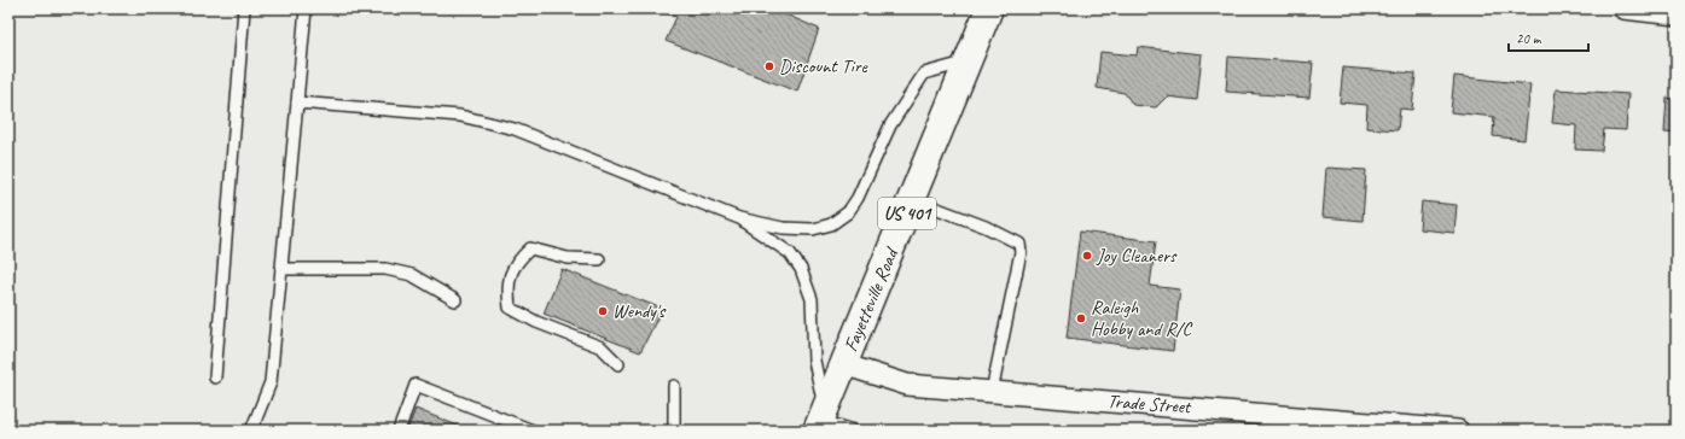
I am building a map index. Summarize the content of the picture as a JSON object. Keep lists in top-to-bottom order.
{
  "streets": {
    "highway": ["US 401", "Fayetteville Road"],
    "street": ["Trade Street"]
  },
  "crossings": [
    ["Fayetteville Road", "Trade Street"]
  ],
  "places": [
    "Discount Tire",
    "Joy Cleaners",
    "Wendy's",
    "Raleigh Hobby and R/C"
  ],
  "scale_bar": "20 m"
}
